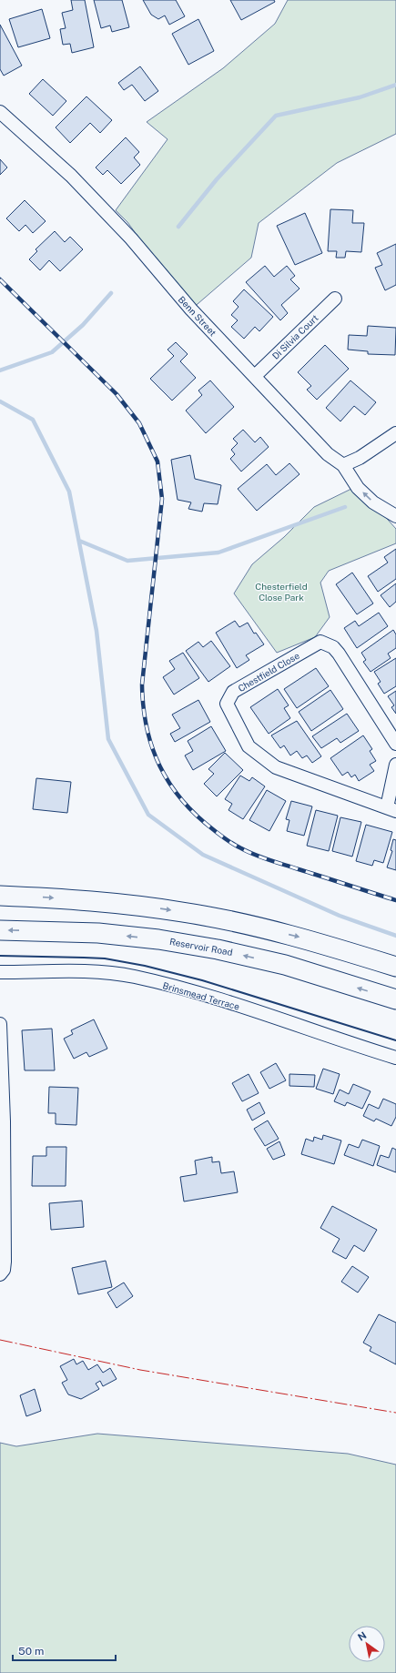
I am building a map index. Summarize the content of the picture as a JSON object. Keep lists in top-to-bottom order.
{
  "streets": {
    "main road": ["Reservoir Road"],
    "street": [
      "Benn Street",
      "Di Silvia Court",
      "Chestfield Close",
      "Brinsmead Terrace"
    ]
  },
  "crossings": [
    ["Benn Street", "Di Silvia Court"]
  ],
  "parks": ["Chesterfield Close Park"],
  "scale_bar": "50 m",
  "north": "top left"
}
